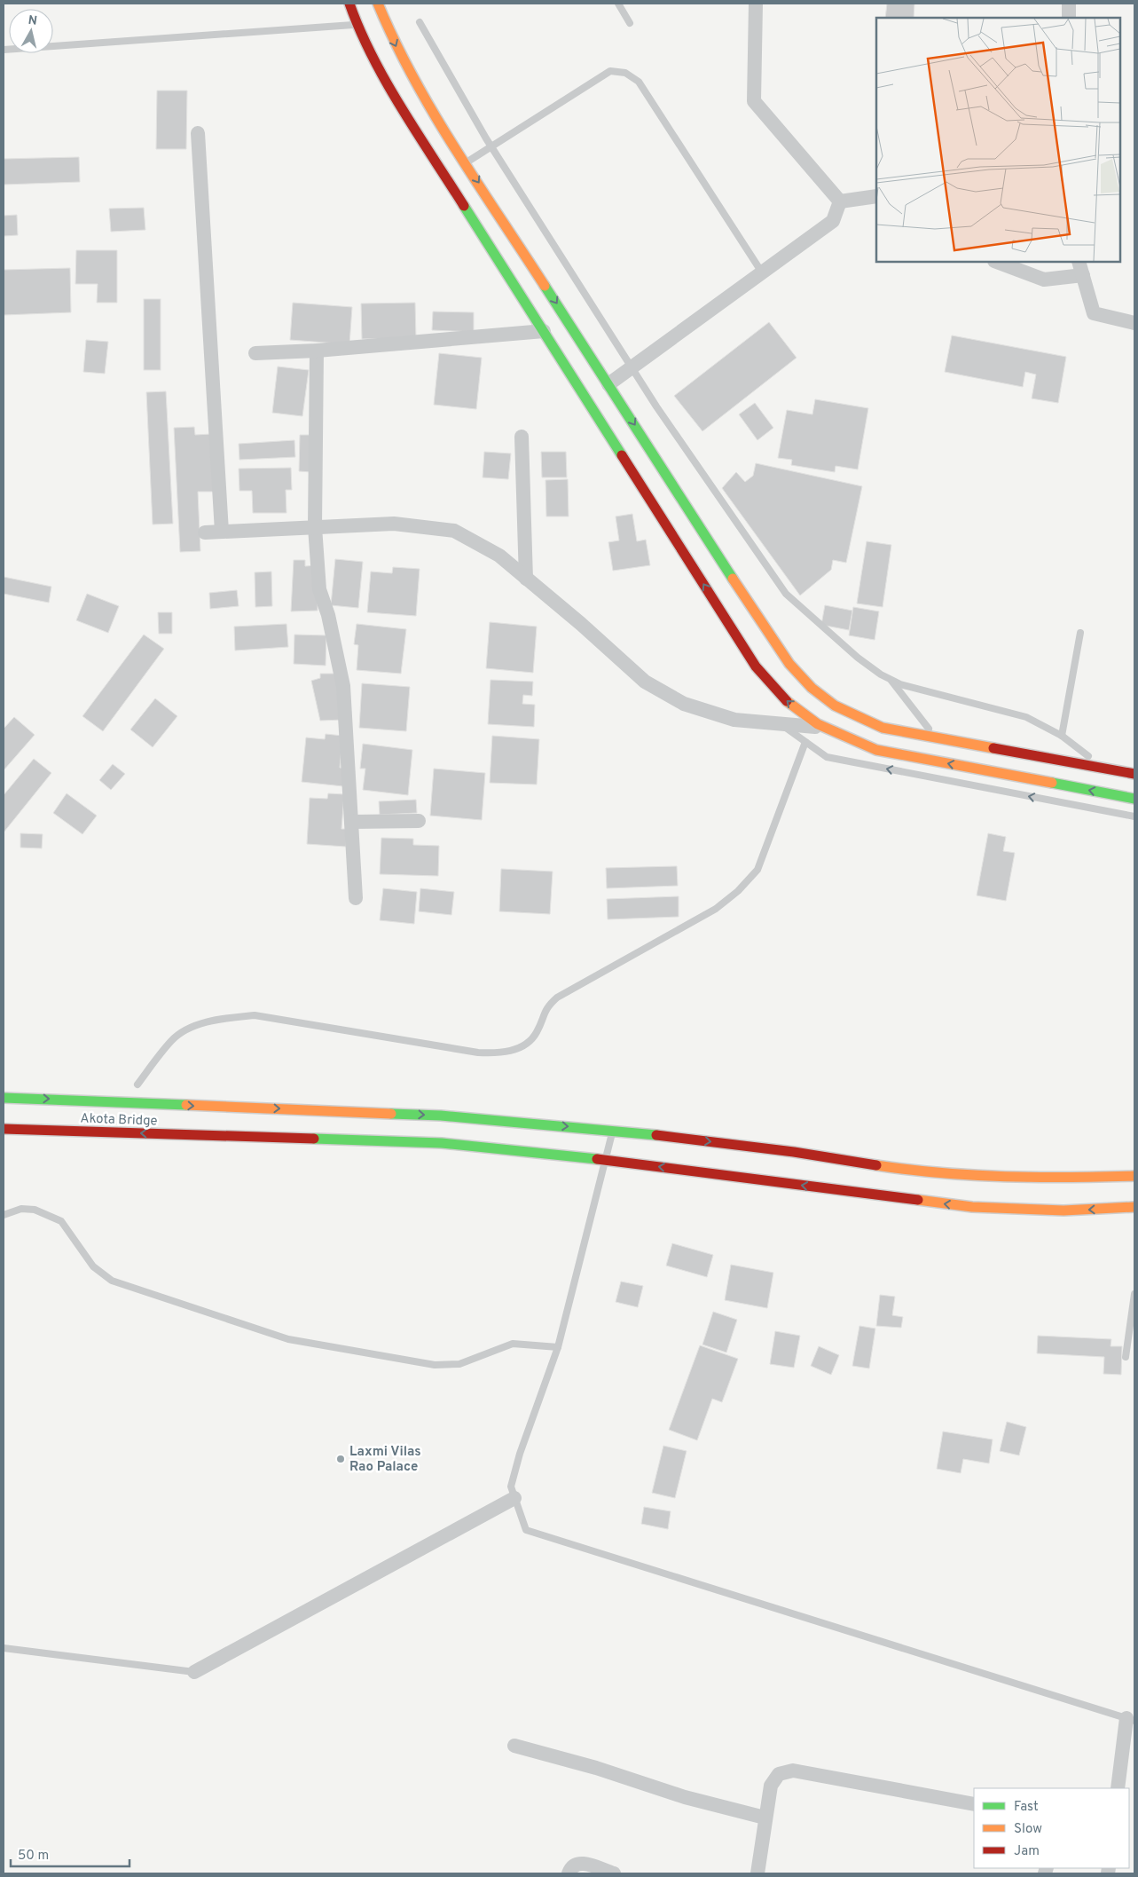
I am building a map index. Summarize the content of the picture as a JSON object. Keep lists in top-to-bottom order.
{
  "streets": {
    "main road": ["Akota Bridge"]
  },
  "places": ["Laxmi Vilas Rao Palace"],
  "legend": ["Fast", "Slow", "Jam"],
  "scale_bar": "50 m",
  "north": "top"
}
